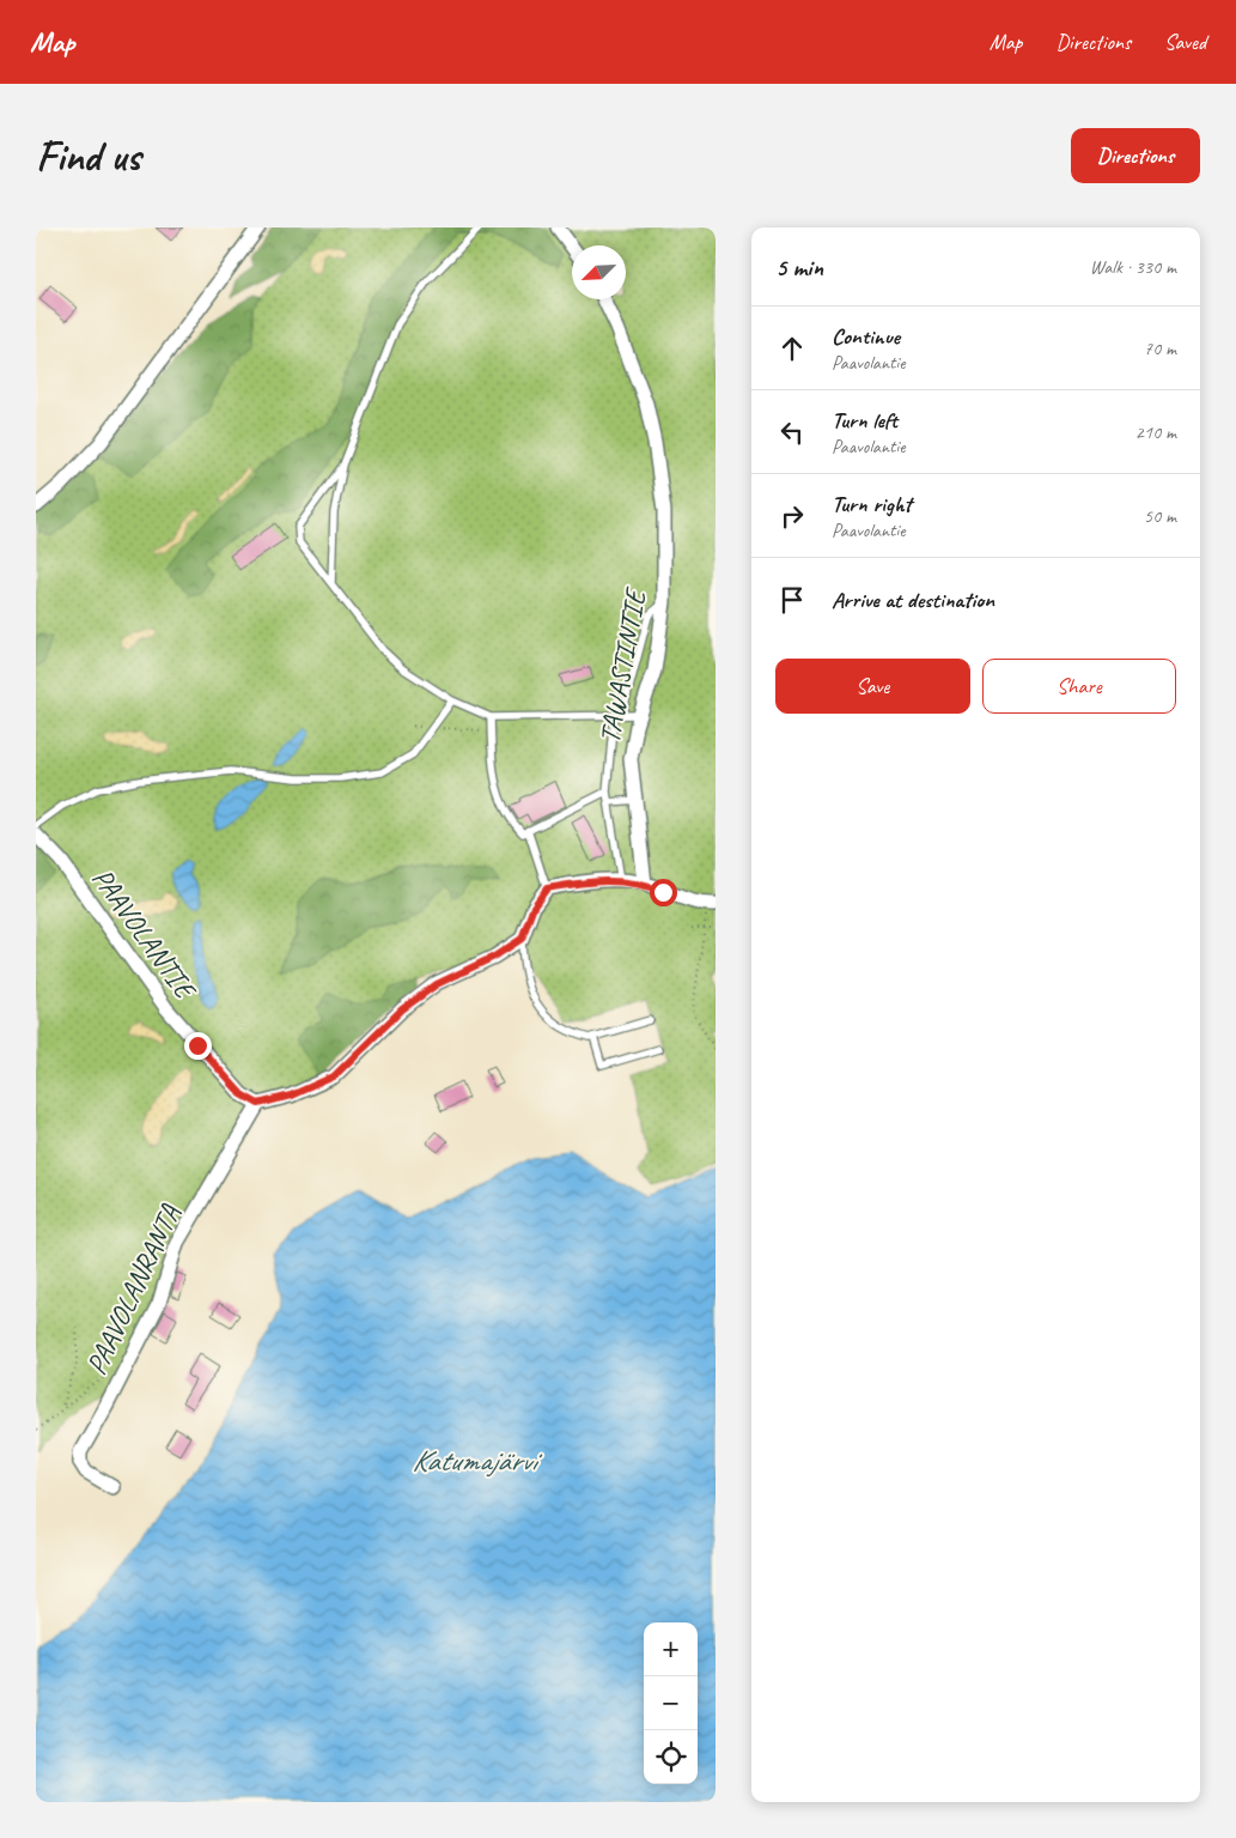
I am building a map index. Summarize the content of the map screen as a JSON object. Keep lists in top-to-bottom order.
{
  "streets": {
    "street": ["TAWASTINTIE", "PAAVOLANTIE", "PAAVOLANRANTA"]
  },
  "crossings": [
    ["PAAVOLANTIE", "PAAVOLANRANTA"]
  ],
  "water": ["Katumajärvi"],
  "north": "bottom left",
  "page": {
    "header": "Map",
    "nav": ["Map", "Directions", "Saved"],
    "buttons": [
      "Directions",
      ["Save", "Share"]
    ],
    "title": "Find us",
    "heading": ["5 min", "Walk · 330 m"],
    "list": [
      ["Continue", "Paavolantie", "70 m"],
      ["Turn left", "Paavolantie", "210 m"],
      ["Turn right", "Paavolantie", "50 m"],
      "Arrive at destination"
    ],
    "map_buttons": ["+", "−"]
  }
}
